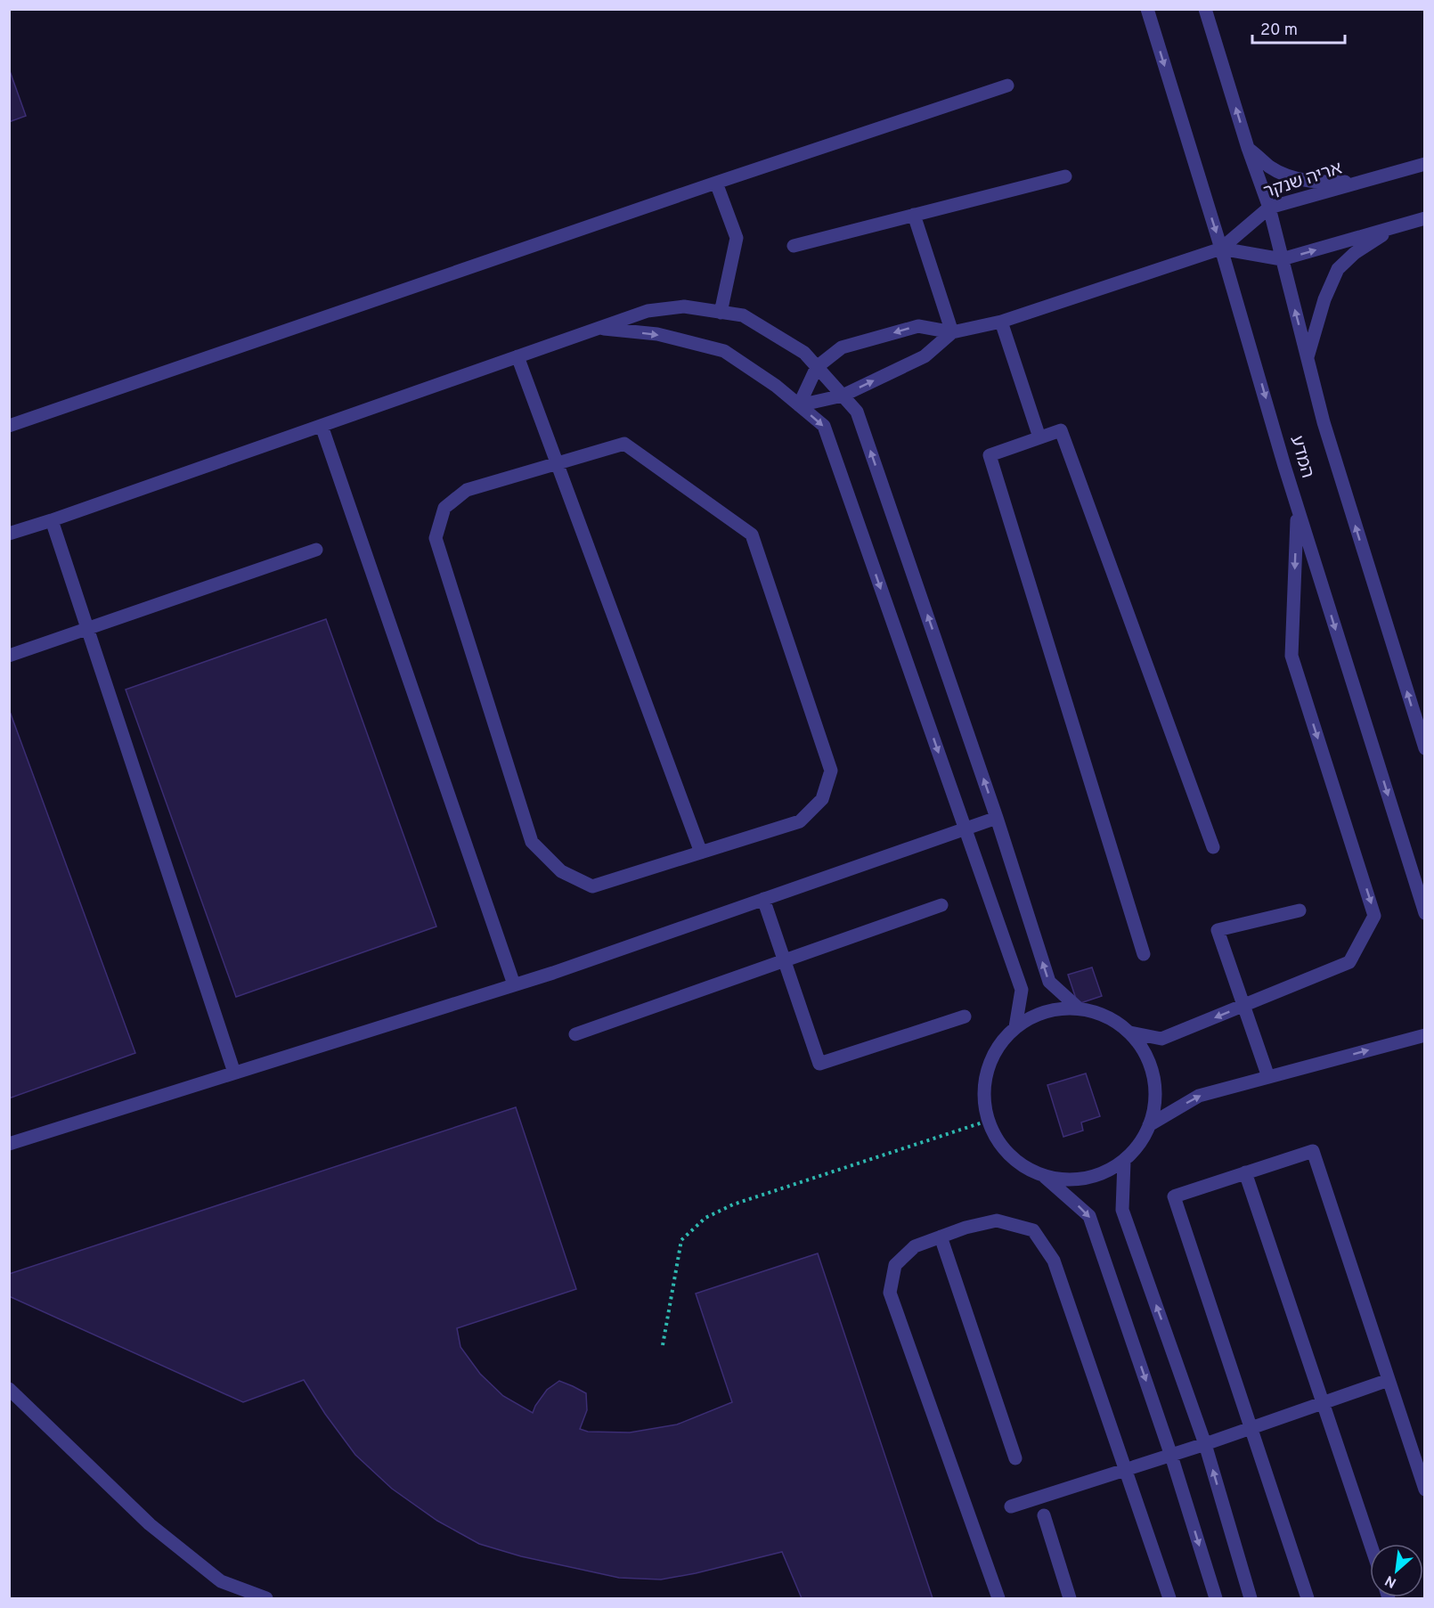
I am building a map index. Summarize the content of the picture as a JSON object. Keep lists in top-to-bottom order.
{
  "streets": {
    "street": ["אריה שנקר", "המדע"]
  },
  "crossings": [
    ["אריה שנקר", "המדע"]
  ],
  "scale_bar": "20 m",
  "north": "bottom left"
}
